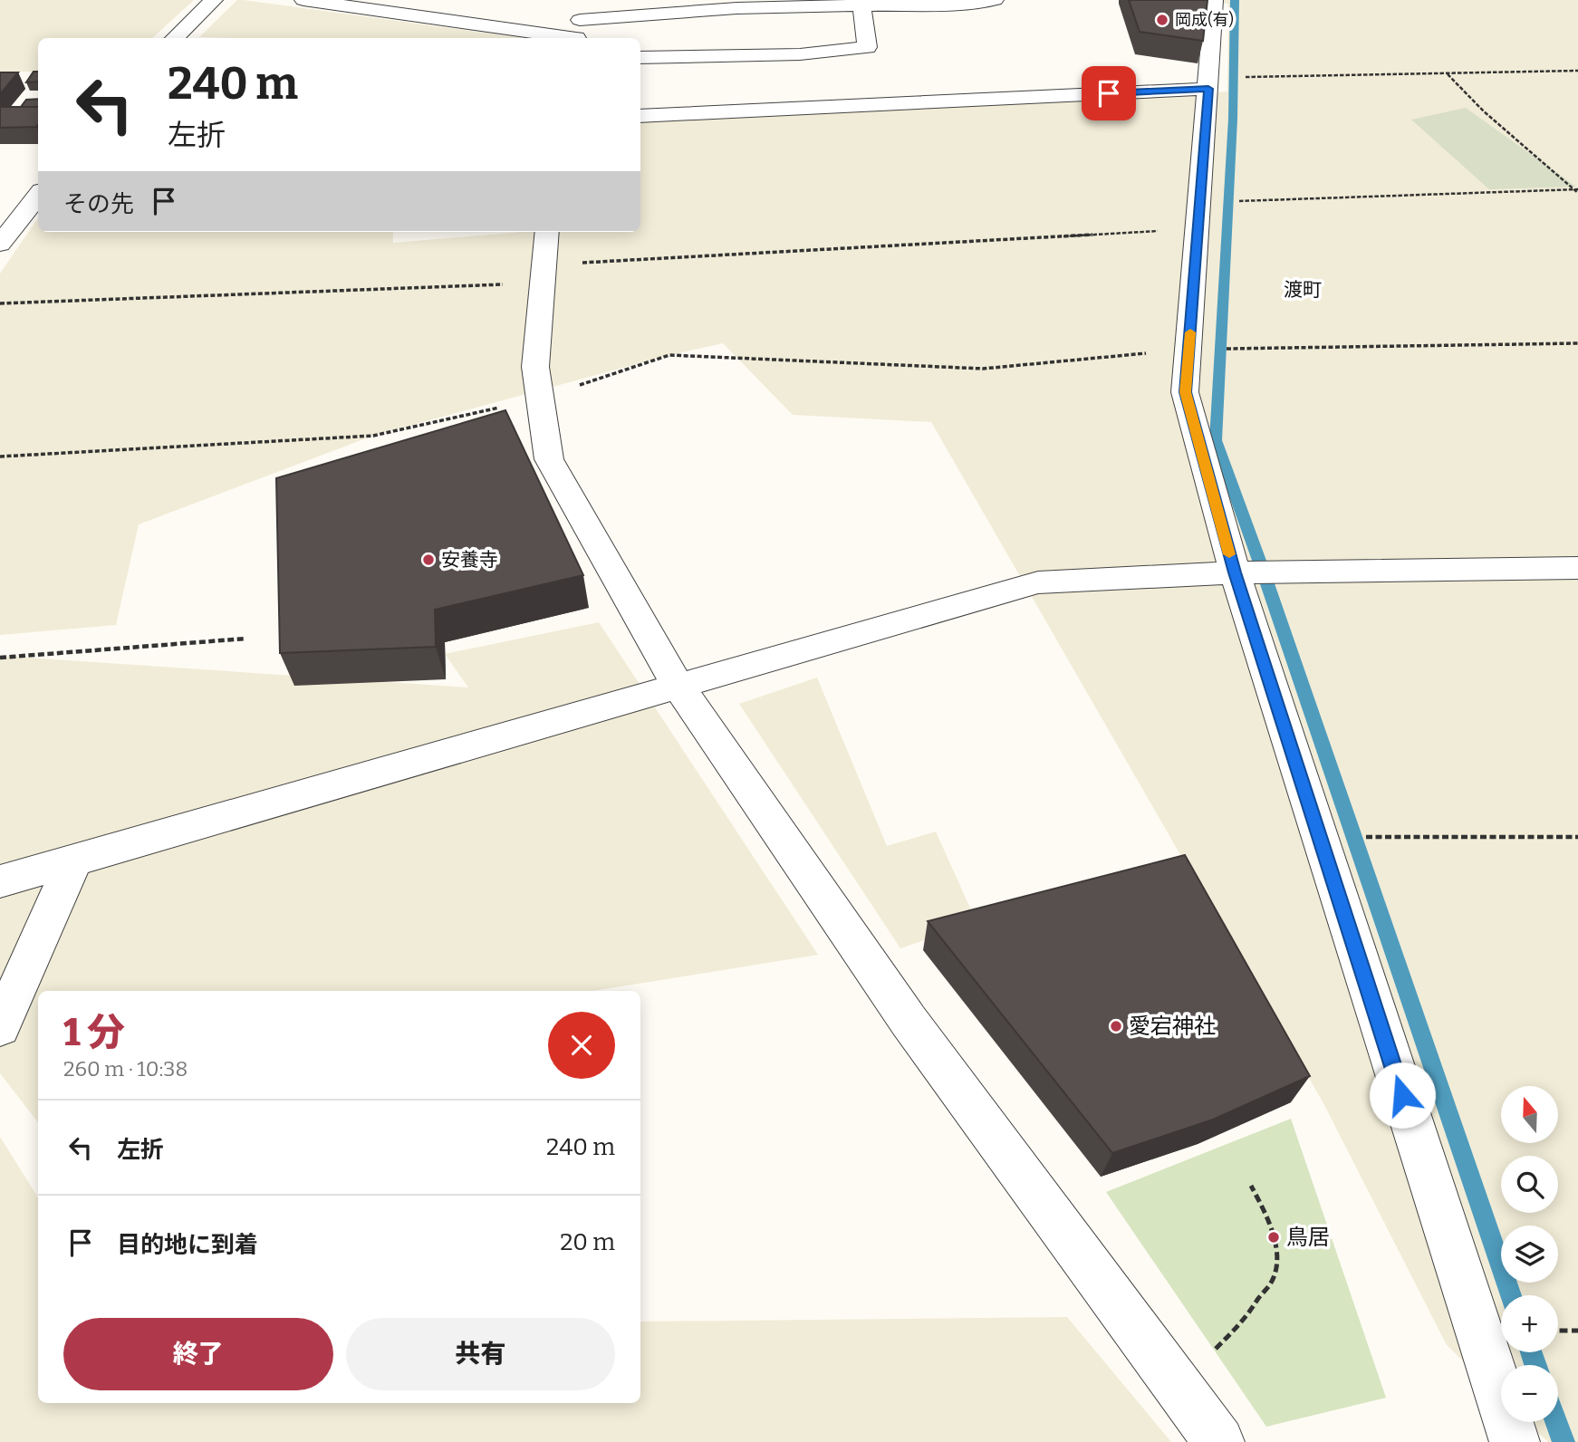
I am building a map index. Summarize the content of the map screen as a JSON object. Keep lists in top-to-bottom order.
{
  "districts": ["渡町"],
  "places": [
    "岡成(有)",
    "安養寺",
    "愛宕神社",
    "鳥居"
  ],
  "north": "top",
  "page": {
    "turn": ["240 m", "左折"],
    "then": "その先",
    "heading": ["1 分", "260 m · 10:38"],
    "map_buttons": ["+", "−"],
    "list": [
      {
        "name": "左折",
        "value": "240 m"
      },
      {
        "name": "目的地に到着",
        "value": "20 m"
      }
    ],
    "buttons": ["終了", "共有"]
  }
}
